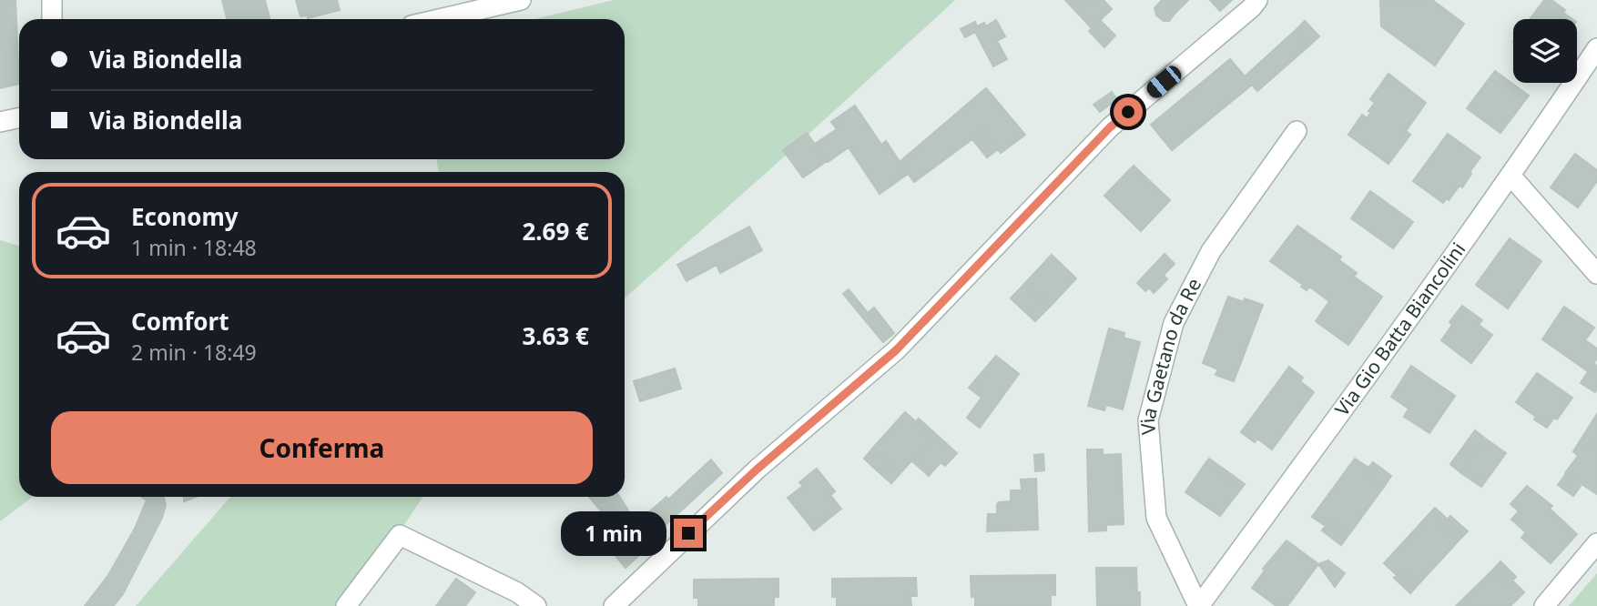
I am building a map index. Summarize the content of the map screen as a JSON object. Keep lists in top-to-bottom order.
{
  "streets": {
    "street": ["Via Gio Batta Biancolini", "Via Gaetano da Re"]
  },
  "crossings": [
    ["Via Gio Batta Biancolini", "Via Gaetano da Re"]
  ],
  "page": {
    "banner": ["Via Biondella", "Via Biondella"],
    "list": [
      {
        "name": "Economy",
        "note": "1 min · 18:48",
        "value": "2.69 €"
      },
      {
        "name": "Comfort",
        "note": "2 min · 18:49",
        "value": "3.63 €"
      }
    ],
    "buttons": "Conferma",
    "bubble": "1 min"
  }
}
